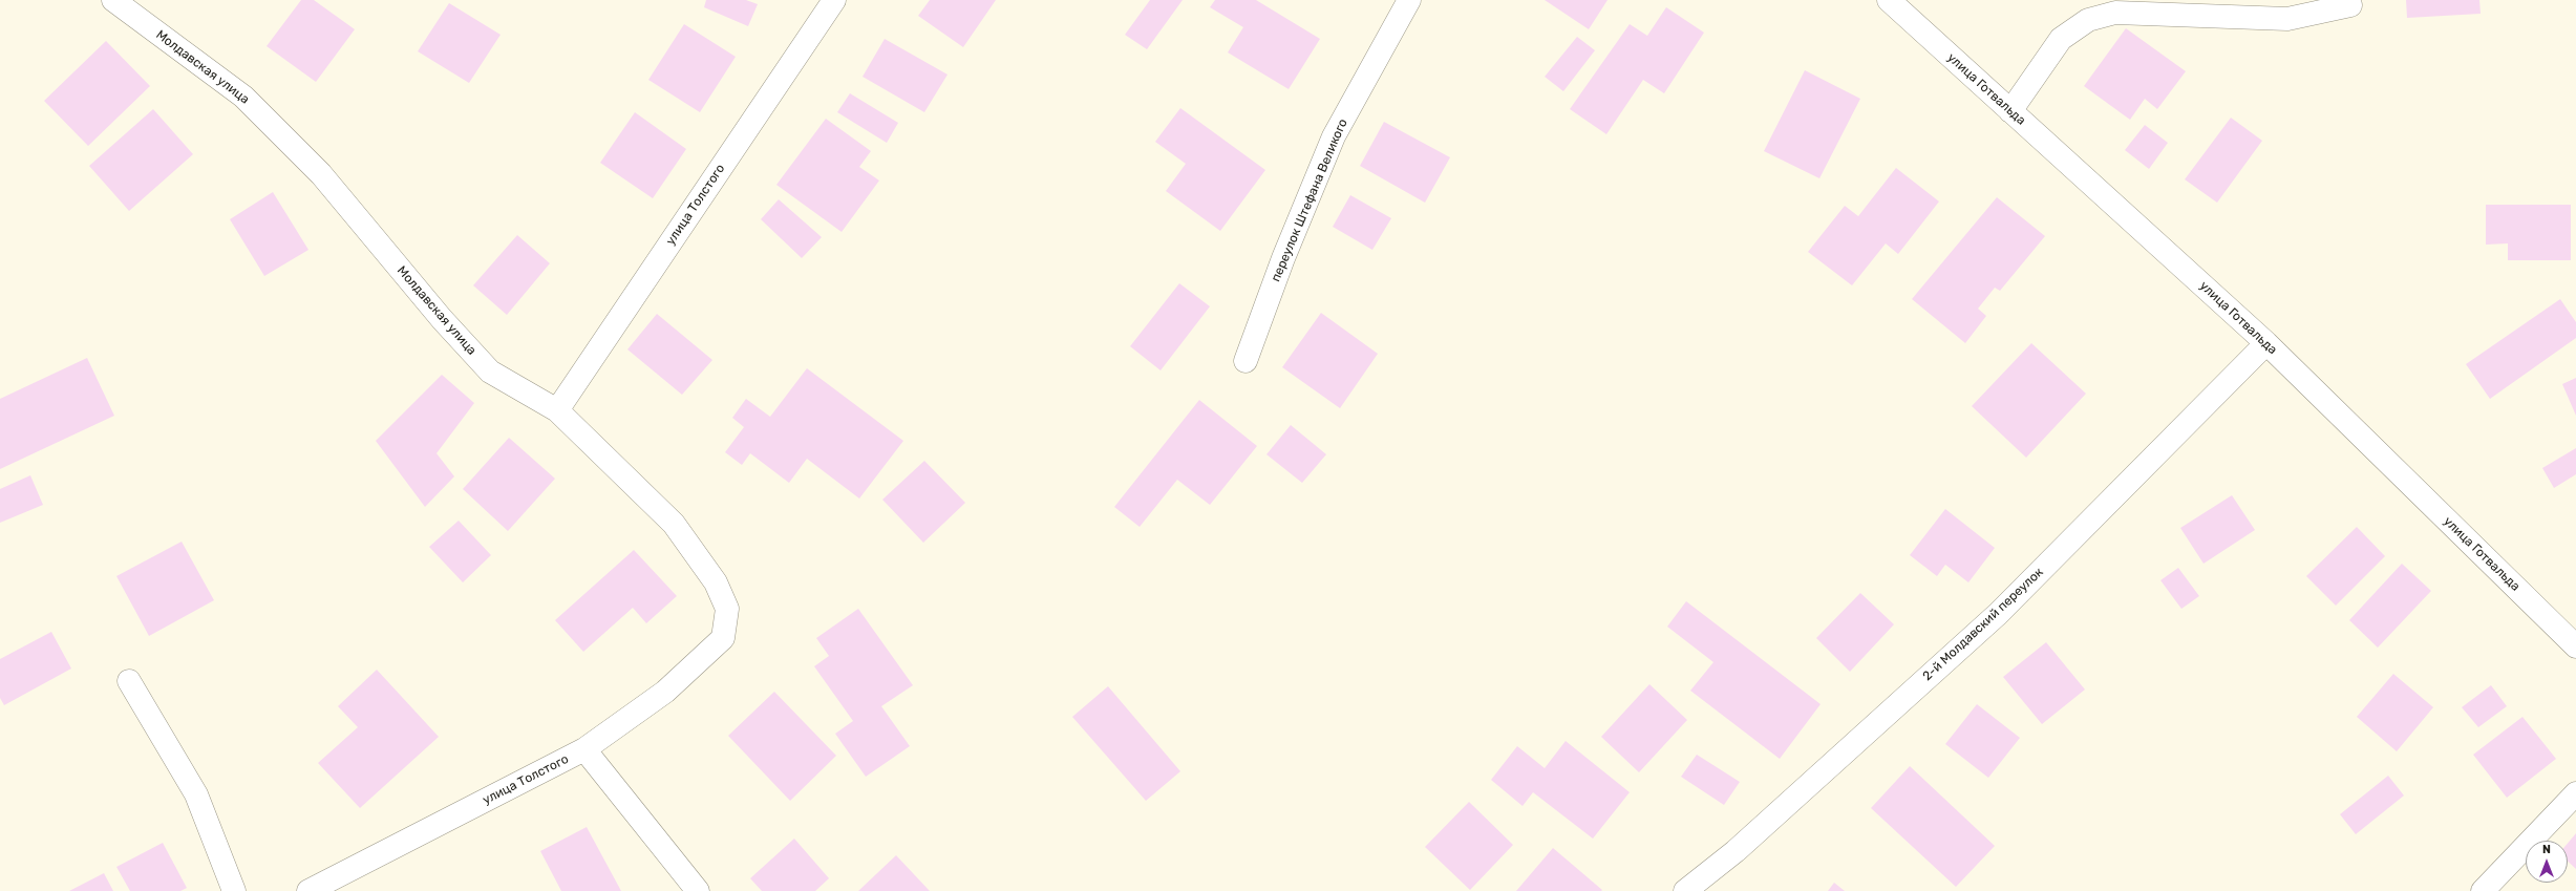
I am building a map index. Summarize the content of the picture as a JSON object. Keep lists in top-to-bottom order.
{
  "streets": {
    "street": [
      "Молдавская улица",
      "улица Готвальда",
      "переулок Штефана Великого",
      "улица Толстого",
      "2-й Молдавский переулок"
    ]
  },
  "crossings": [
    ["Молдавская улица", "улица Толстого"],
    ["улица Готвальда", "2-й Молдавский переулок"]
  ],
  "north": "top"
}
